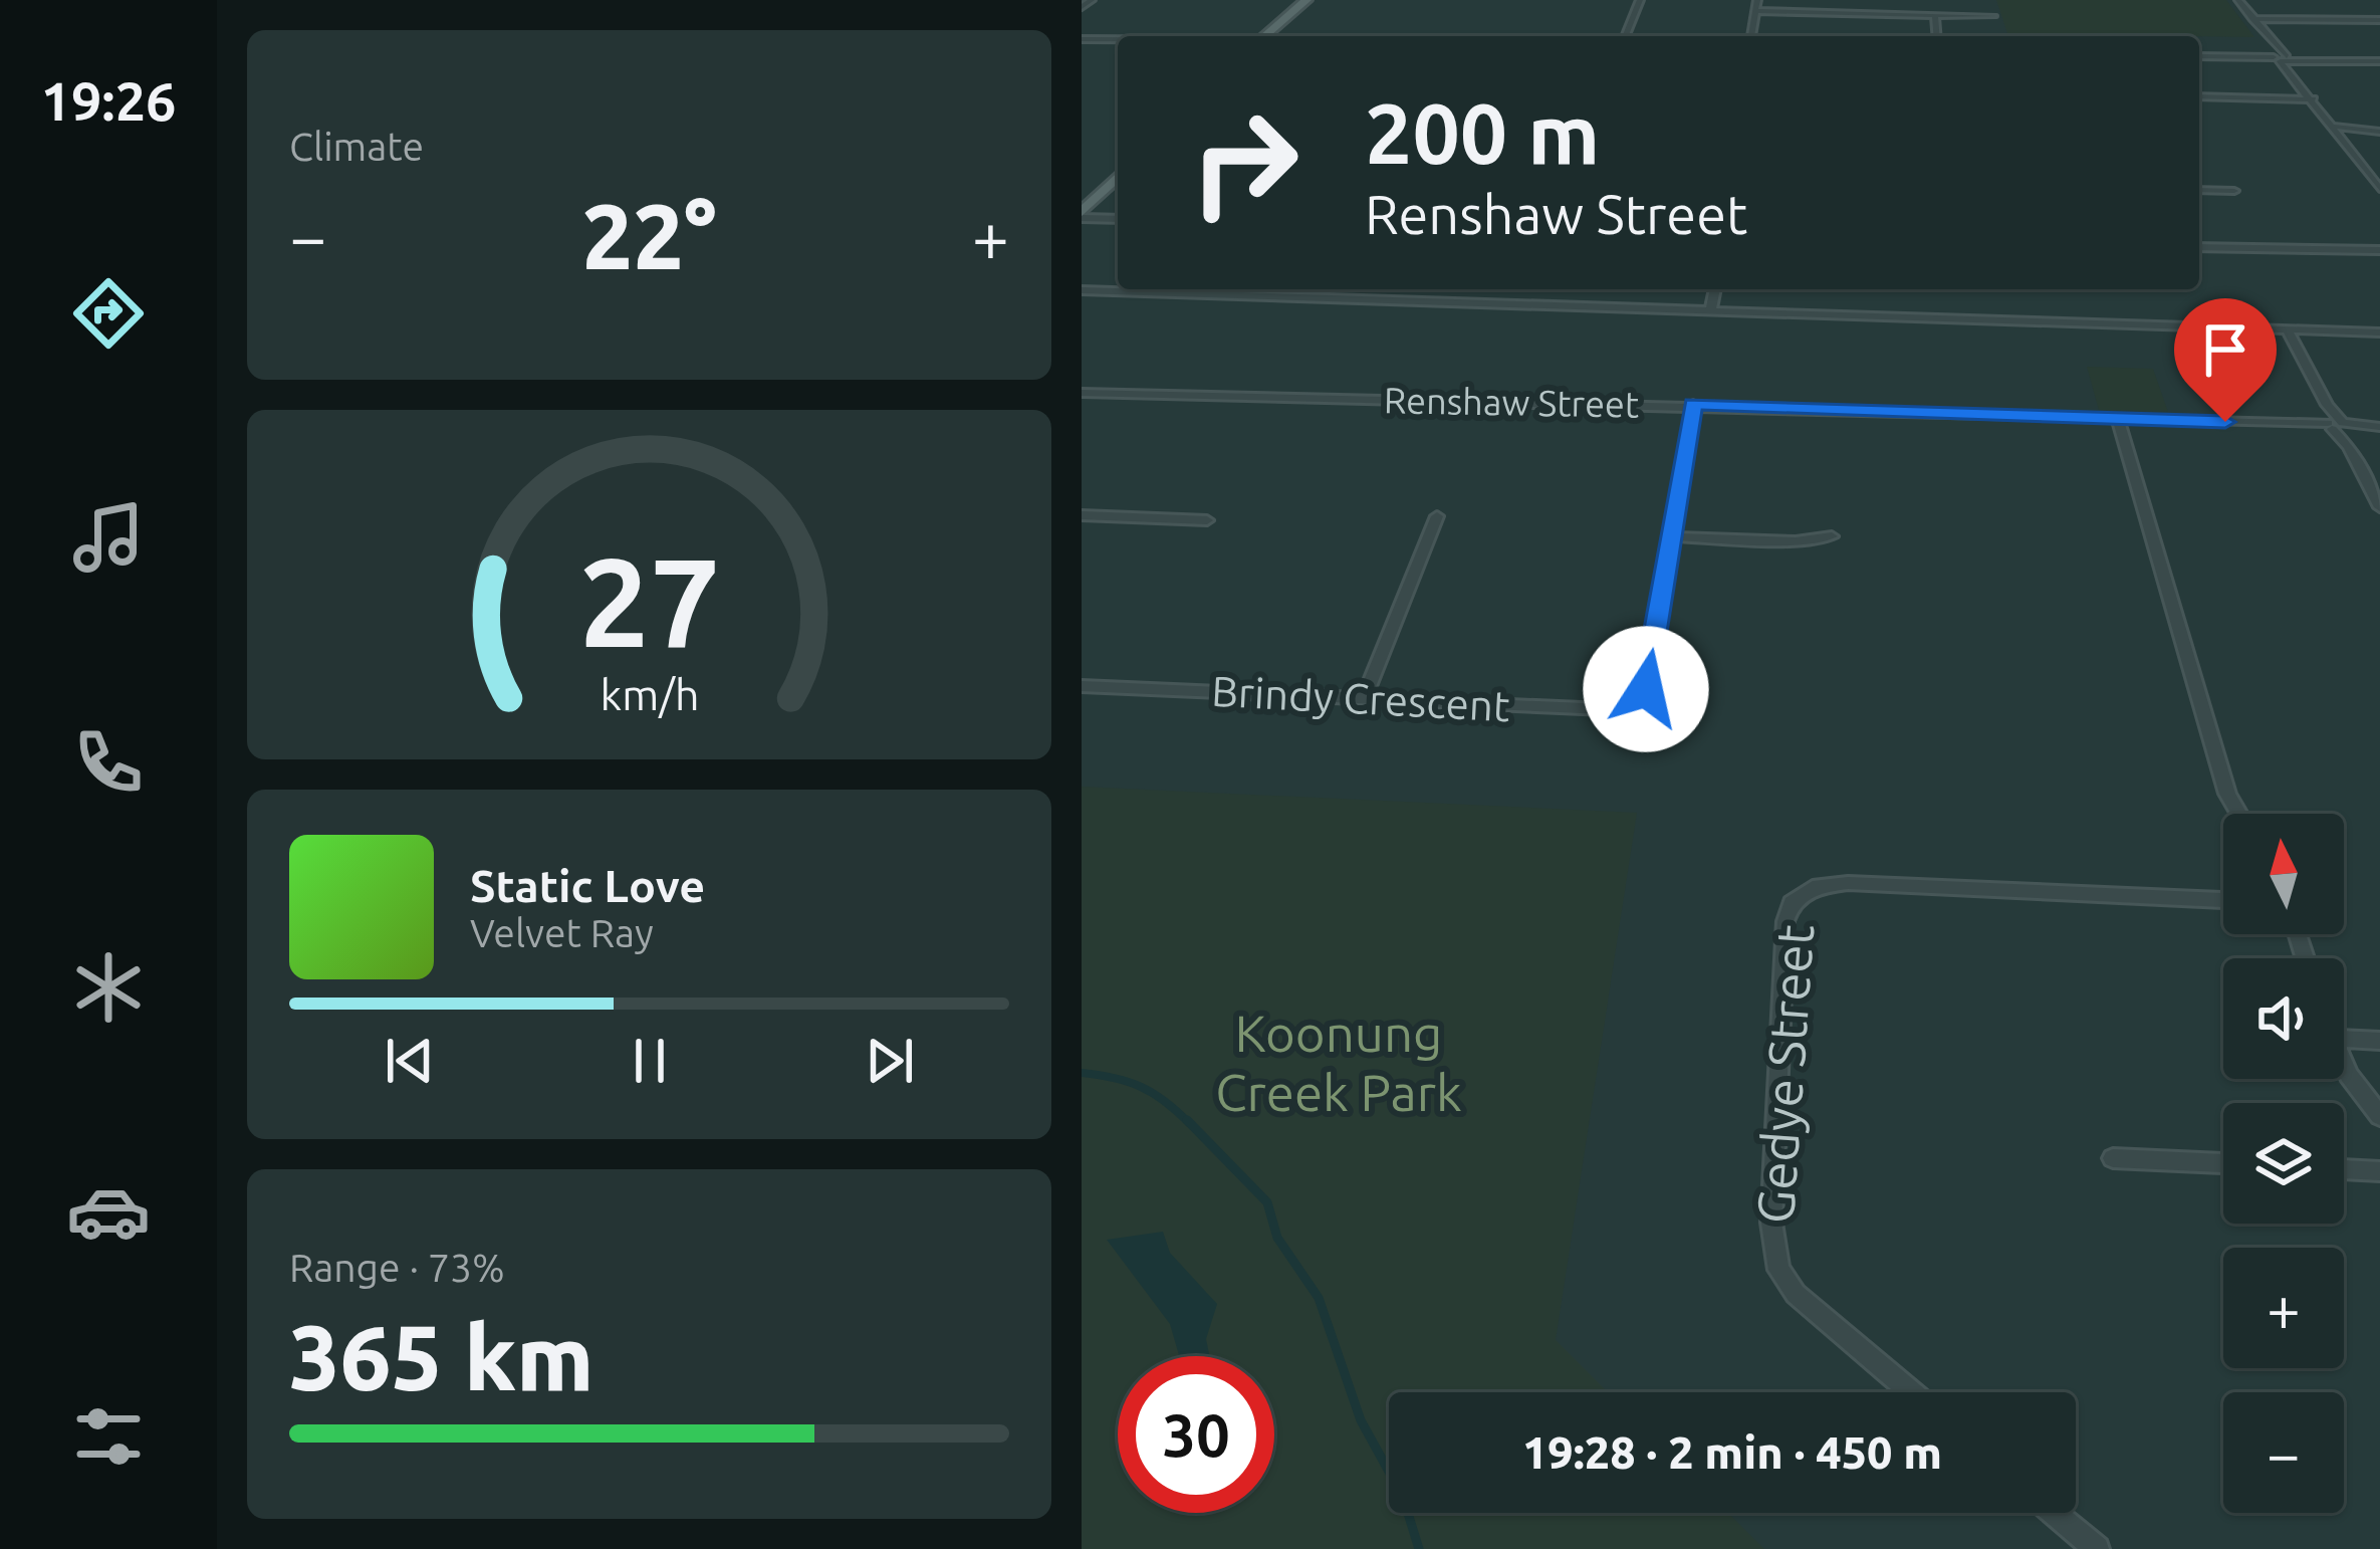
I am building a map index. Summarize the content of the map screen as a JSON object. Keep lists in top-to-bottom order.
{
  "streets": {
    "street": ["Renshaw Street", "Brindy Crescent", "Gedye Street"]
  },
  "parks": ["Koonung Creek Park"],
  "north": "top",
  "page": {
    "tabs": "19:26",
    "tile": [
      "Climate",
      ["Range · 73%", "365 km"]
    ],
    "turn": ["200 m", "Renshaw Street"],
    "heat": ["−", "22°", "+"],
    "map_buttons": ["+", "−"],
    "song": ["Static Love", "Velvet Ray"],
    "limit": "30",
    "trip": "19:28 · 2 min · 450 m",
    "gauge": ["27", "km/h"]
  }
}
